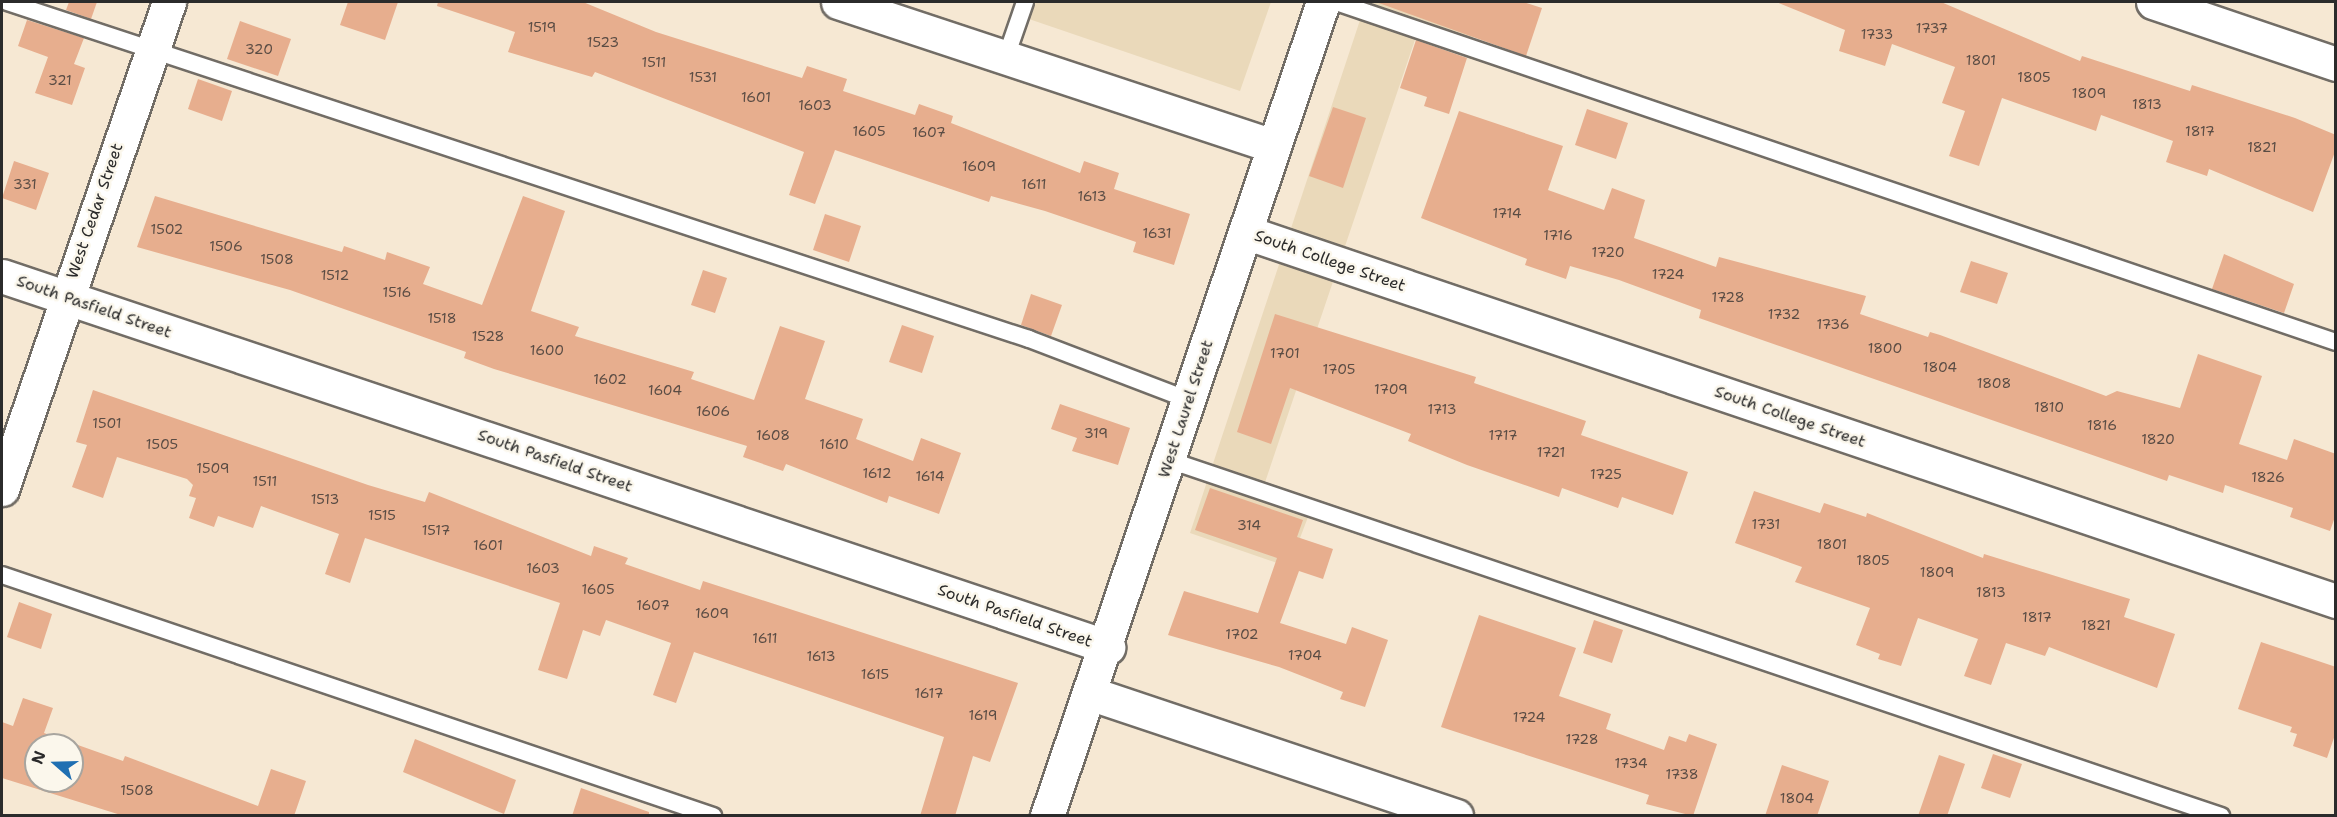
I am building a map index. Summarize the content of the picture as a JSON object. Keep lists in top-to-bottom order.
{
  "streets": {
    "street": [
      "West Cedar Street",
      "South College Street",
      "South Pasfield Street",
      "West Laurel Street"
    ]
  },
  "crossings": [
    ["West Cedar Street", "South Pasfield Street"],
    ["South College Street", "West Laurel Street"],
    ["South Pasfield Street", "West Laurel Street"]
  ],
  "house_numbers": [
    "1519",
    "1737",
    "1733",
    "1523",
    "320",
    "1801",
    "1511",
    "1531",
    "1805",
    "321",
    "1809",
    "1601",
    "1813",
    "1603",
    "1605",
    "1817",
    "1607",
    "1821",
    "1609",
    "331",
    "1611",
    "1613",
    "1714",
    "1502",
    "1631",
    "1716",
    "1506",
    "1720",
    "1508",
    "1724",
    "1512",
    "1516",
    "1728",
    "1732",
    "1518",
    "1736",
    "1528",
    "1800",
    "1600",
    "1701",
    "1804",
    "1705",
    "1602",
    "1808",
    "1709",
    "1604",
    "1810",
    "1713",
    "1606",
    "1501",
    "1816",
    "319",
    "1608",
    "1717",
    "1820",
    "1505",
    "1610",
    "1721",
    "1509",
    "1612",
    "1725",
    "1614",
    "1826",
    "1511",
    "1513",
    "1515",
    "1731",
    "314",
    "1517",
    "1801",
    "1601",
    "1805",
    "1603",
    "1809",
    "1605",
    "1813",
    "1607",
    "1609",
    "1817",
    "1821",
    "1702",
    "1611",
    "1704",
    "1613",
    "1615",
    "1617",
    "1619",
    "1724",
    "1728",
    "1734",
    "1738",
    "1508",
    "1804"
  ],
  "north": "left"
}
